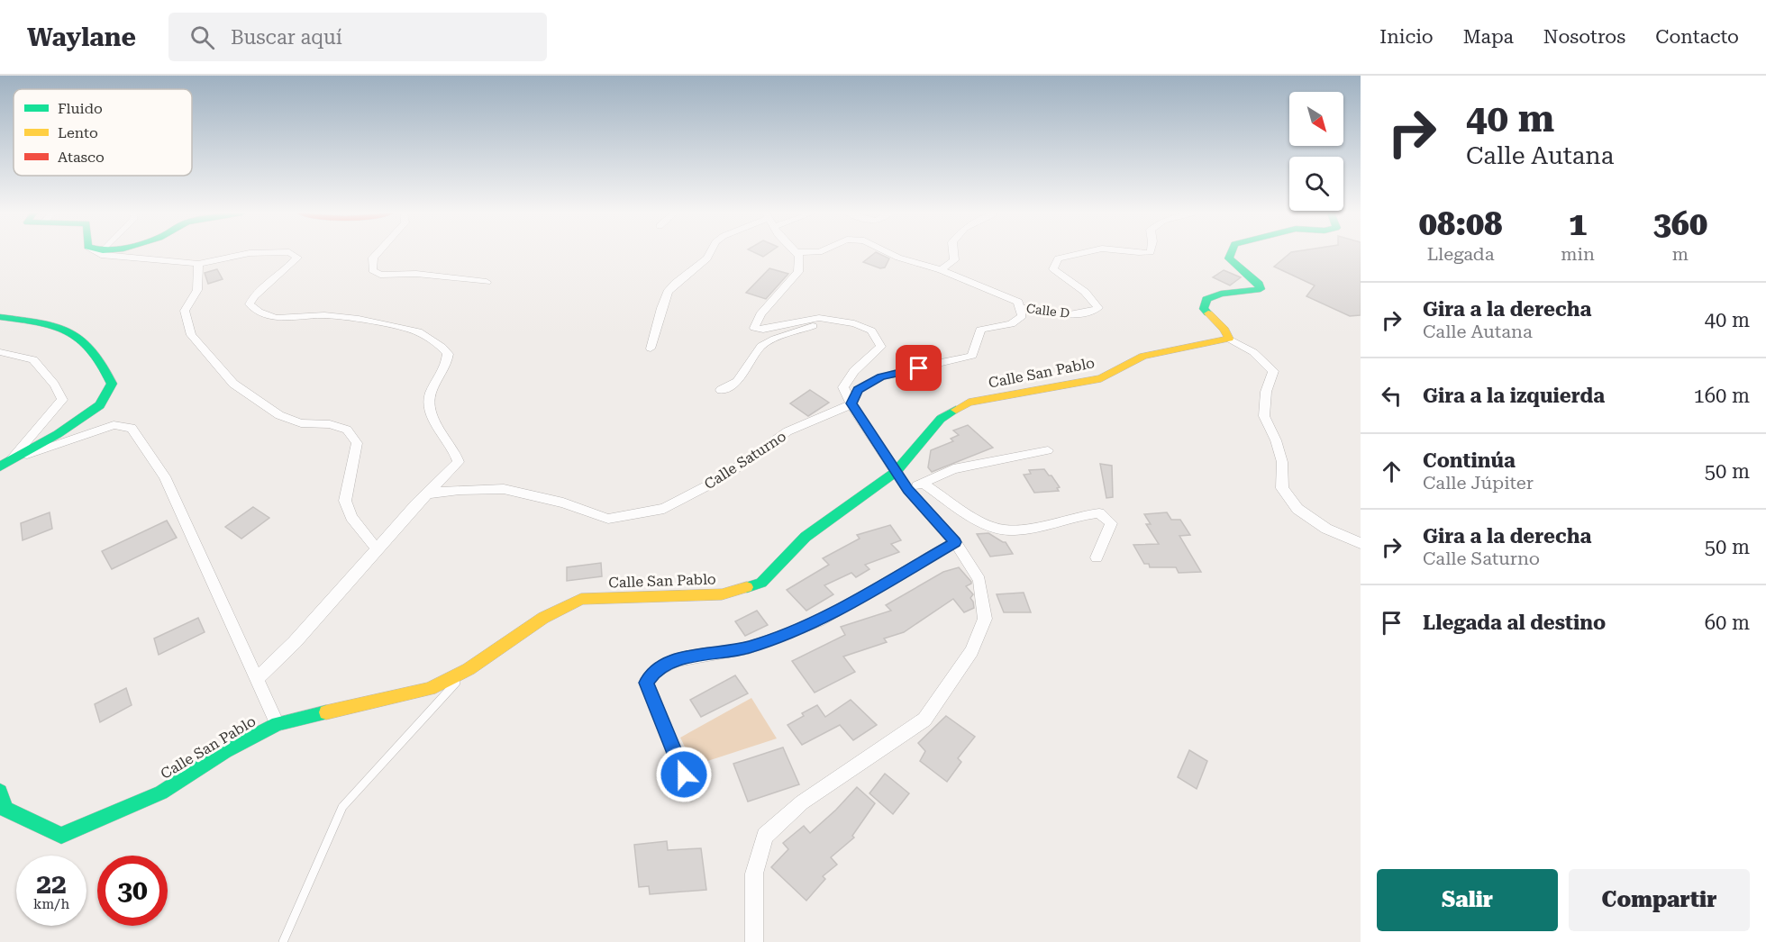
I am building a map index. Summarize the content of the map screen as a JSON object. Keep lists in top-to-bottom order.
{
  "streets": {
    "street": ["Calle D", "Calle San Pablo", "Calle Saturno"]
  },
  "crossings": [
    ["Calle D", "Calle Saturno"]
  ],
  "legend": ["Fluido", "Lento", "Atasco"],
  "north": "bottom right",
  "page": {
    "header": "Waylane",
    "search": "Buscar aquí",
    "nav": [
      "Inicio",
      "Mapa",
      "Nosotros",
      "Contacto"
    ],
    "turn": ["40 m", "Calle Autana"],
    "eta": [
      "08:08",
      "Llegada",
      "1",
      "min",
      "360",
      "m"
    ],
    "list": [
      {
        "name": "Gira a la derecha",
        "note": "Calle Autana",
        "value": "40 m"
      },
      {
        "name": "Gira a la izquierda",
        "value": "160 m"
      },
      {
        "name": "Continúa",
        "note": "Calle Júpiter",
        "value": "50 m"
      },
      {
        "name": "Gira a la derecha",
        "note": "Calle Saturno",
        "value": "50 m"
      },
      {
        "name": "Llegada al destino",
        "value": "60 m"
      }
    ],
    "speed": "22 km/h",
    "limit": "30",
    "buttons": ["Salir", "Compartir"]
  }
}
